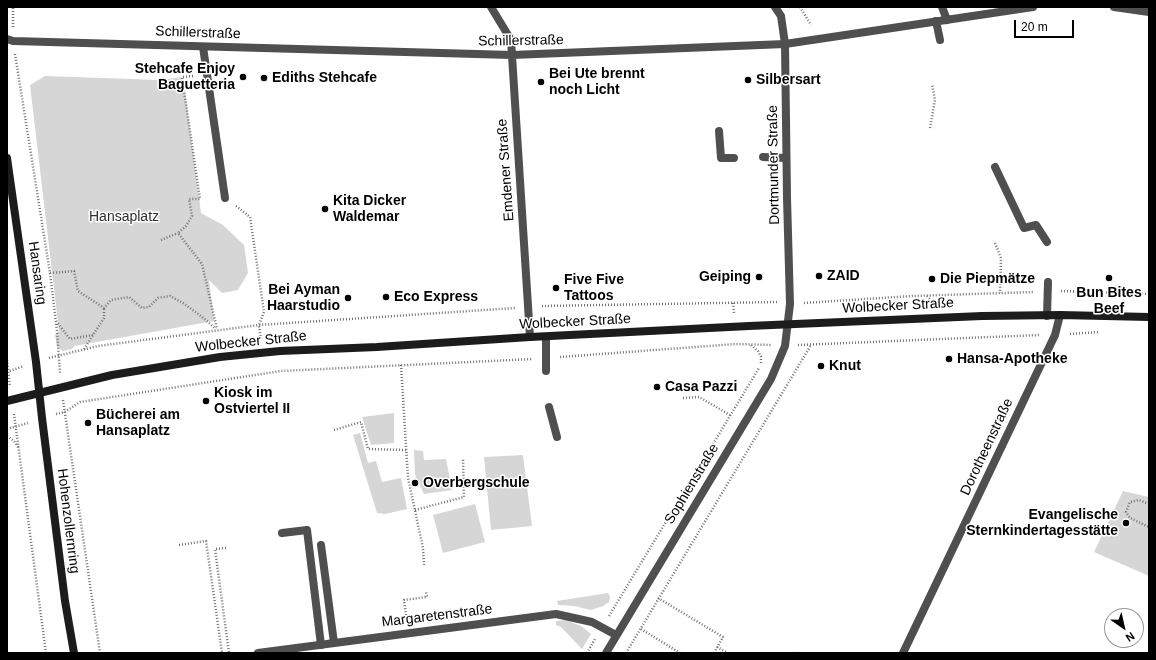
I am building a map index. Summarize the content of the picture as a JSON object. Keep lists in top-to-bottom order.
{
  "streets": {
    "main road": ["Hansaring", "Wolbecker Straße", "Hohenzollernring"],
    "street": [
      "Schillerstraße",
      "Dortmunder Straße",
      "Emdener Straße",
      "Dorotheenstraße",
      "Sophienstraße",
      "Margaretenstraße"
    ]
  },
  "crossings": [
    ["Schillerstraße", "Dortmunder Straße"],
    ["Schillerstraße", "Emdener Straße"],
    ["Dortmunder Straße", "Wolbecker Straße"],
    ["Dortmunder Straße", "Sophienstraße"],
    ["Emdener Straße", "Wolbecker Straße"],
    ["Hansaring", "Wolbecker Straße"],
    ["Hansaring", "Hohenzollernring"],
    ["Wolbecker Straße", "Dorotheenstraße"],
    ["Wolbecker Straße", "Sophienstraße"],
    ["Wolbecker Straße", "Hohenzollernring"],
    ["Sophienstraße", "Margaretenstraße"]
  ],
  "parks": ["Hansaplatz"],
  "places": [
    "Stehcafe Enjoy Baguetteria",
    "Ediths Stehcafe",
    "Silbersart",
    "Bei Ute brennt noch Licht",
    "Kita Dicker Waldemar",
    "ZAID",
    "Geiping",
    "Bun Bites Beef",
    "Die Piepmätze",
    "Five Five Tattoos",
    "Eco Express",
    "Bei Ayman Haarstudio",
    "Hansa-Apotheke",
    "Knut",
    "Casa Pazzi",
    "Kiosk im Ostviertel II",
    "Bücherei am Hansaplatz",
    "Overbergschule",
    "Evangelische Sternkindertagesstätte"
  ],
  "scale_bar": "20 m",
  "north": "bottom right"
}
